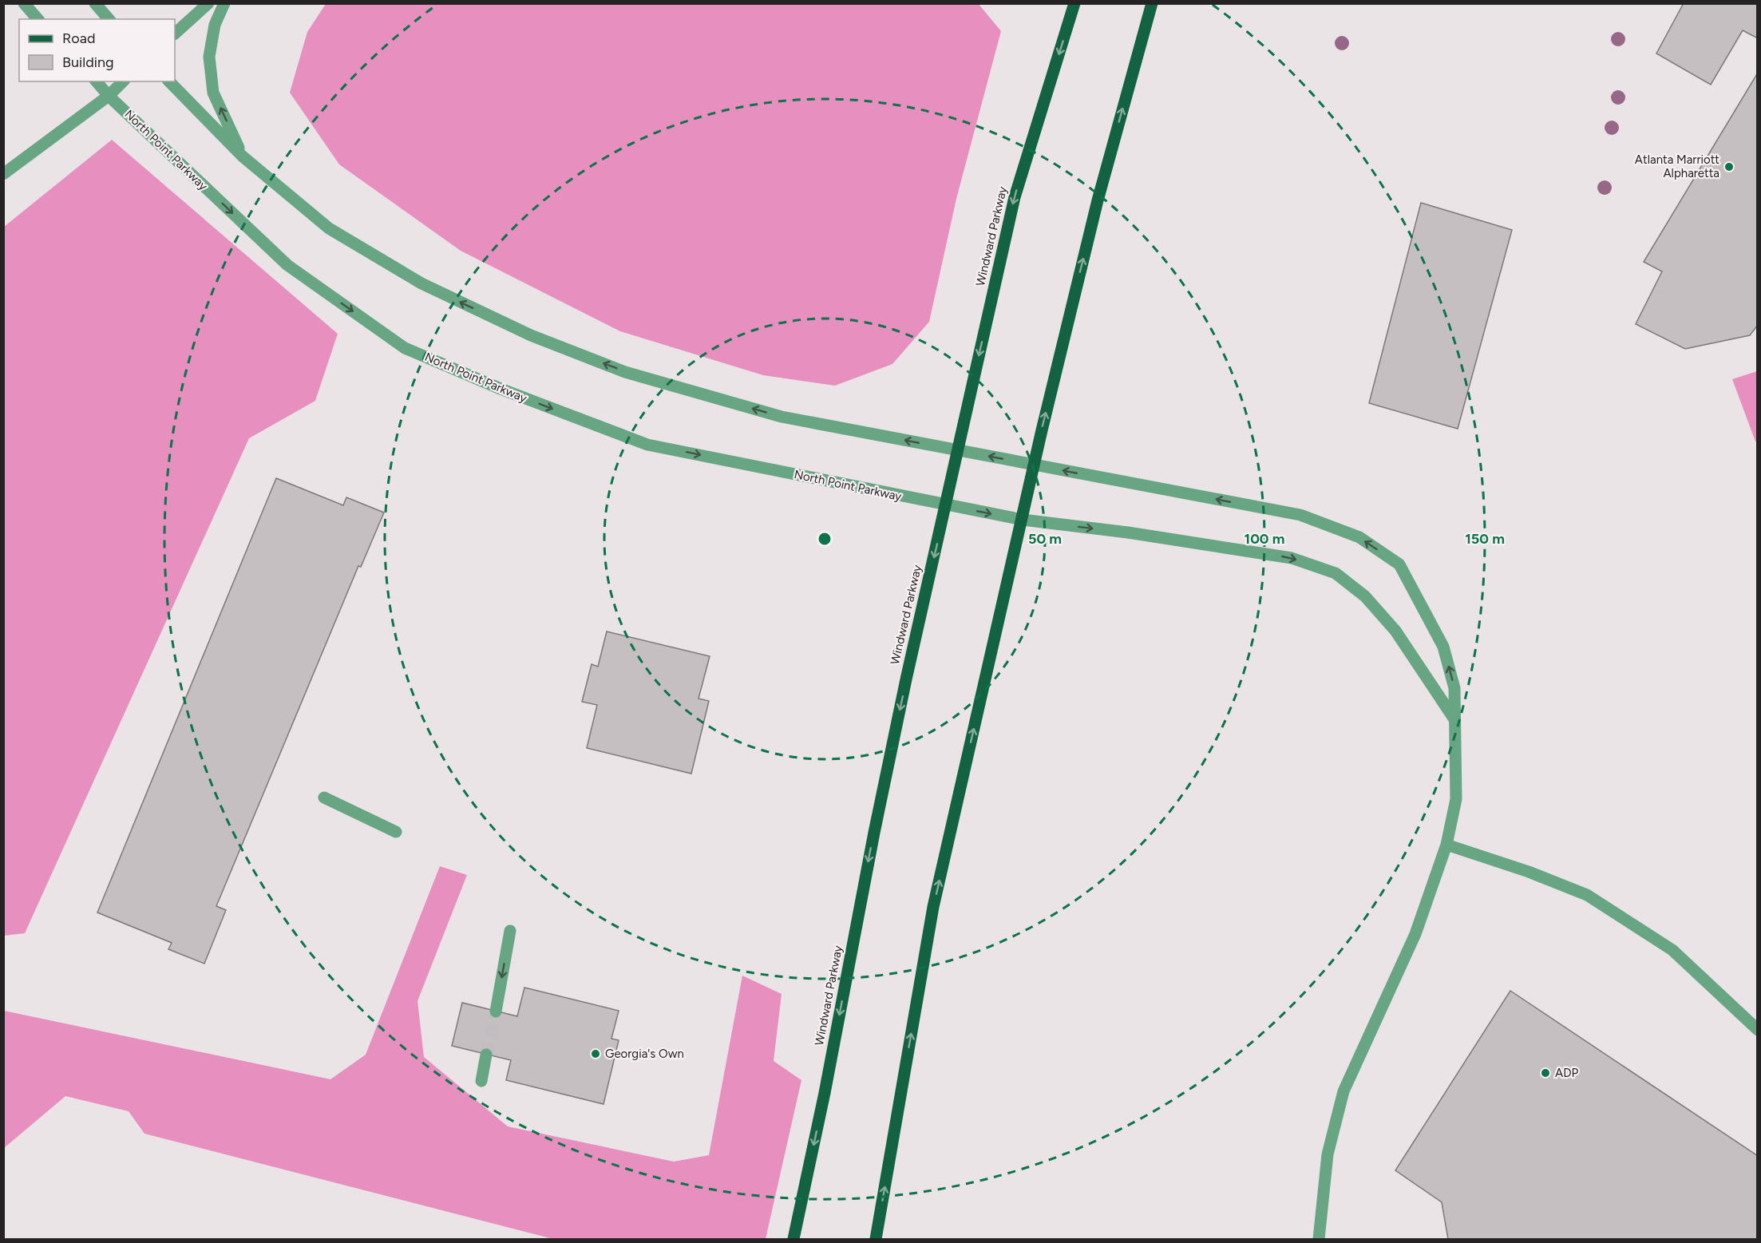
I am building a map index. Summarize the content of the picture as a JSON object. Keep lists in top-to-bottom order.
{
  "streets": {
    "main road": ["Windward Parkway"],
    "street": ["North Point Parkway"]
  },
  "crossings": [
    ["North Point Parkway", "Windward Parkway"]
  ],
  "places": ["Atlanta Marriott Alpharetta", "Georgia's Own", "ADP"],
  "legend": ["Road", "Building"],
  "rings": ["50 m", "100 m", "150 m"]
}
